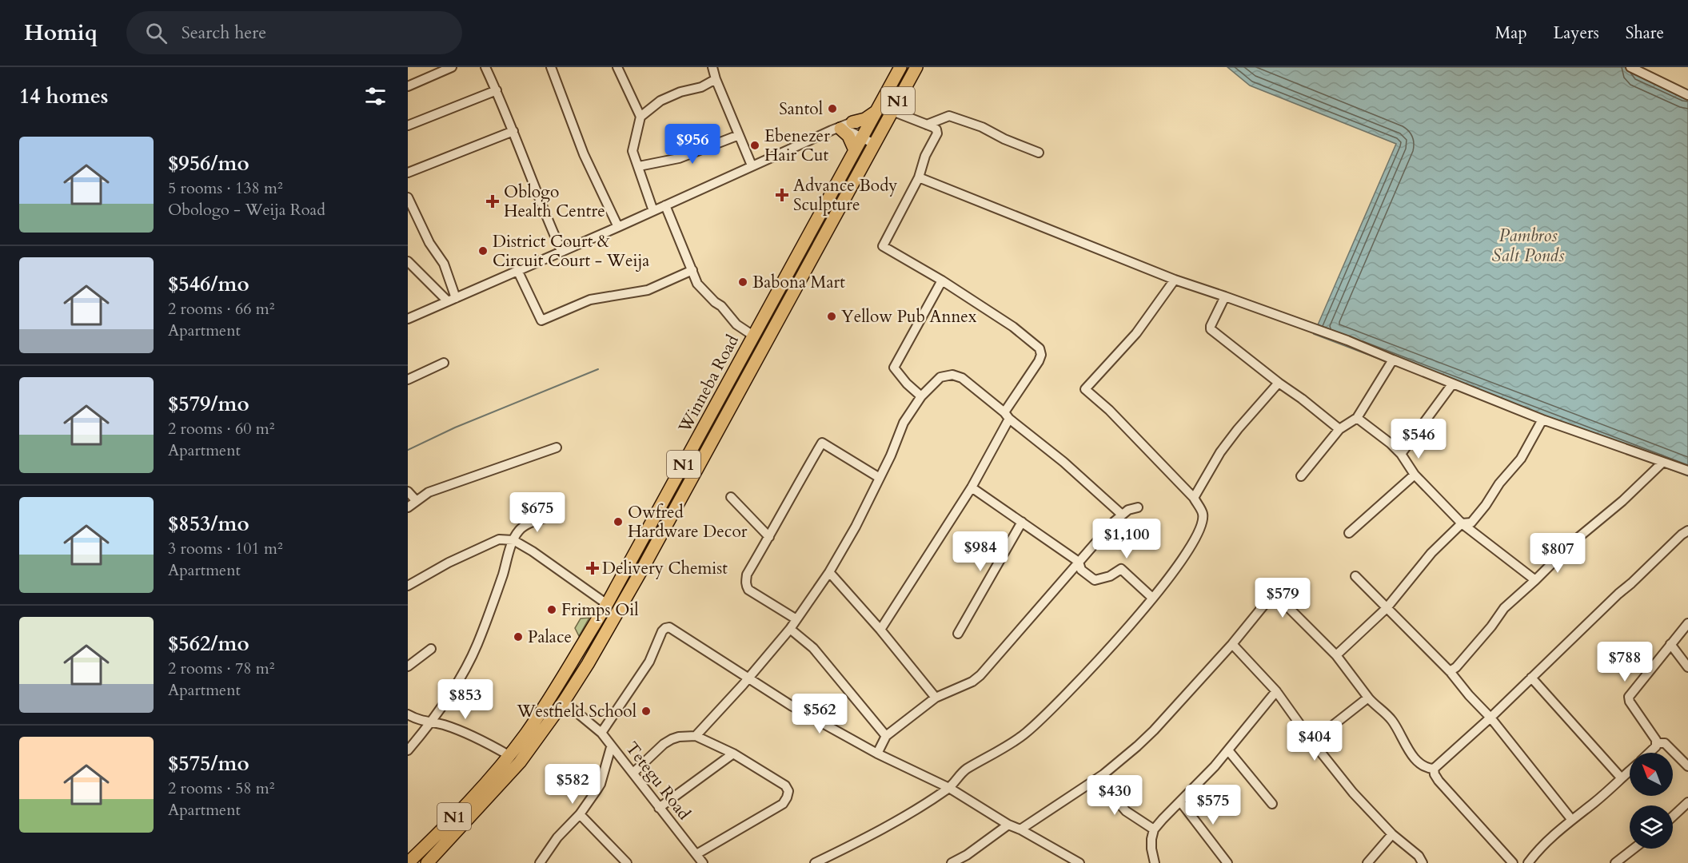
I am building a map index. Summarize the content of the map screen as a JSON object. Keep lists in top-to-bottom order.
{
  "streets": {
    "highway": ["N1", "Winneba Road"],
    "street": ["Tetegu Road"]
  },
  "crossings": [
    ["Winneba Road", "Tetegu Road"]
  ],
  "water": ["Pambros Salt Ponds"],
  "places": {
    "other": [
      "Santol",
      "Ebenezer Hair Cut",
      "District Court & Circuit Court - Weija",
      "Babona Mart",
      "Yellow Pub Annex",
      "Owfred Hardware Decor",
      "Frimps Oil",
      "Palace",
      "Westfield School"
    ],
    "health": ["Advance Body Sculpture", "Oblogo Health Centre", "Delivery Chemist"]
  },
  "north": "top left",
  "page": {
    "header": "Homiq",
    "search": "Search here",
    "nav": ["Map", "Layers", "Share"],
    "heading": "14 homes",
    "price": [
      "$956",
      "$546",
      "$675",
      "$1,100",
      "$984",
      "$807",
      "$579",
      "$788",
      "$853",
      "$562",
      "$404",
      "$582",
      "$430",
      "$575"
    ],
    "list": [
      {
        "name": "$956/mo",
        "note": "5 rooms · 138 m² · Obologo - Weija Road"
      },
      {
        "name": "$546/mo",
        "note": "2 rooms · 66 m² · Apartment"
      },
      {
        "name": "$579/mo",
        "note": "2 rooms · 60 m² · Apartment"
      },
      {
        "name": "$853/mo",
        "note": "3 rooms · 101 m² · Apartment"
      },
      {
        "name": "$562/mo",
        "note": "2 rooms · 78 m² · Apartment"
      },
      {
        "name": "$575/mo",
        "note": "2 rooms · 58 m² · Apartment"
      }
    ]
  }
}
